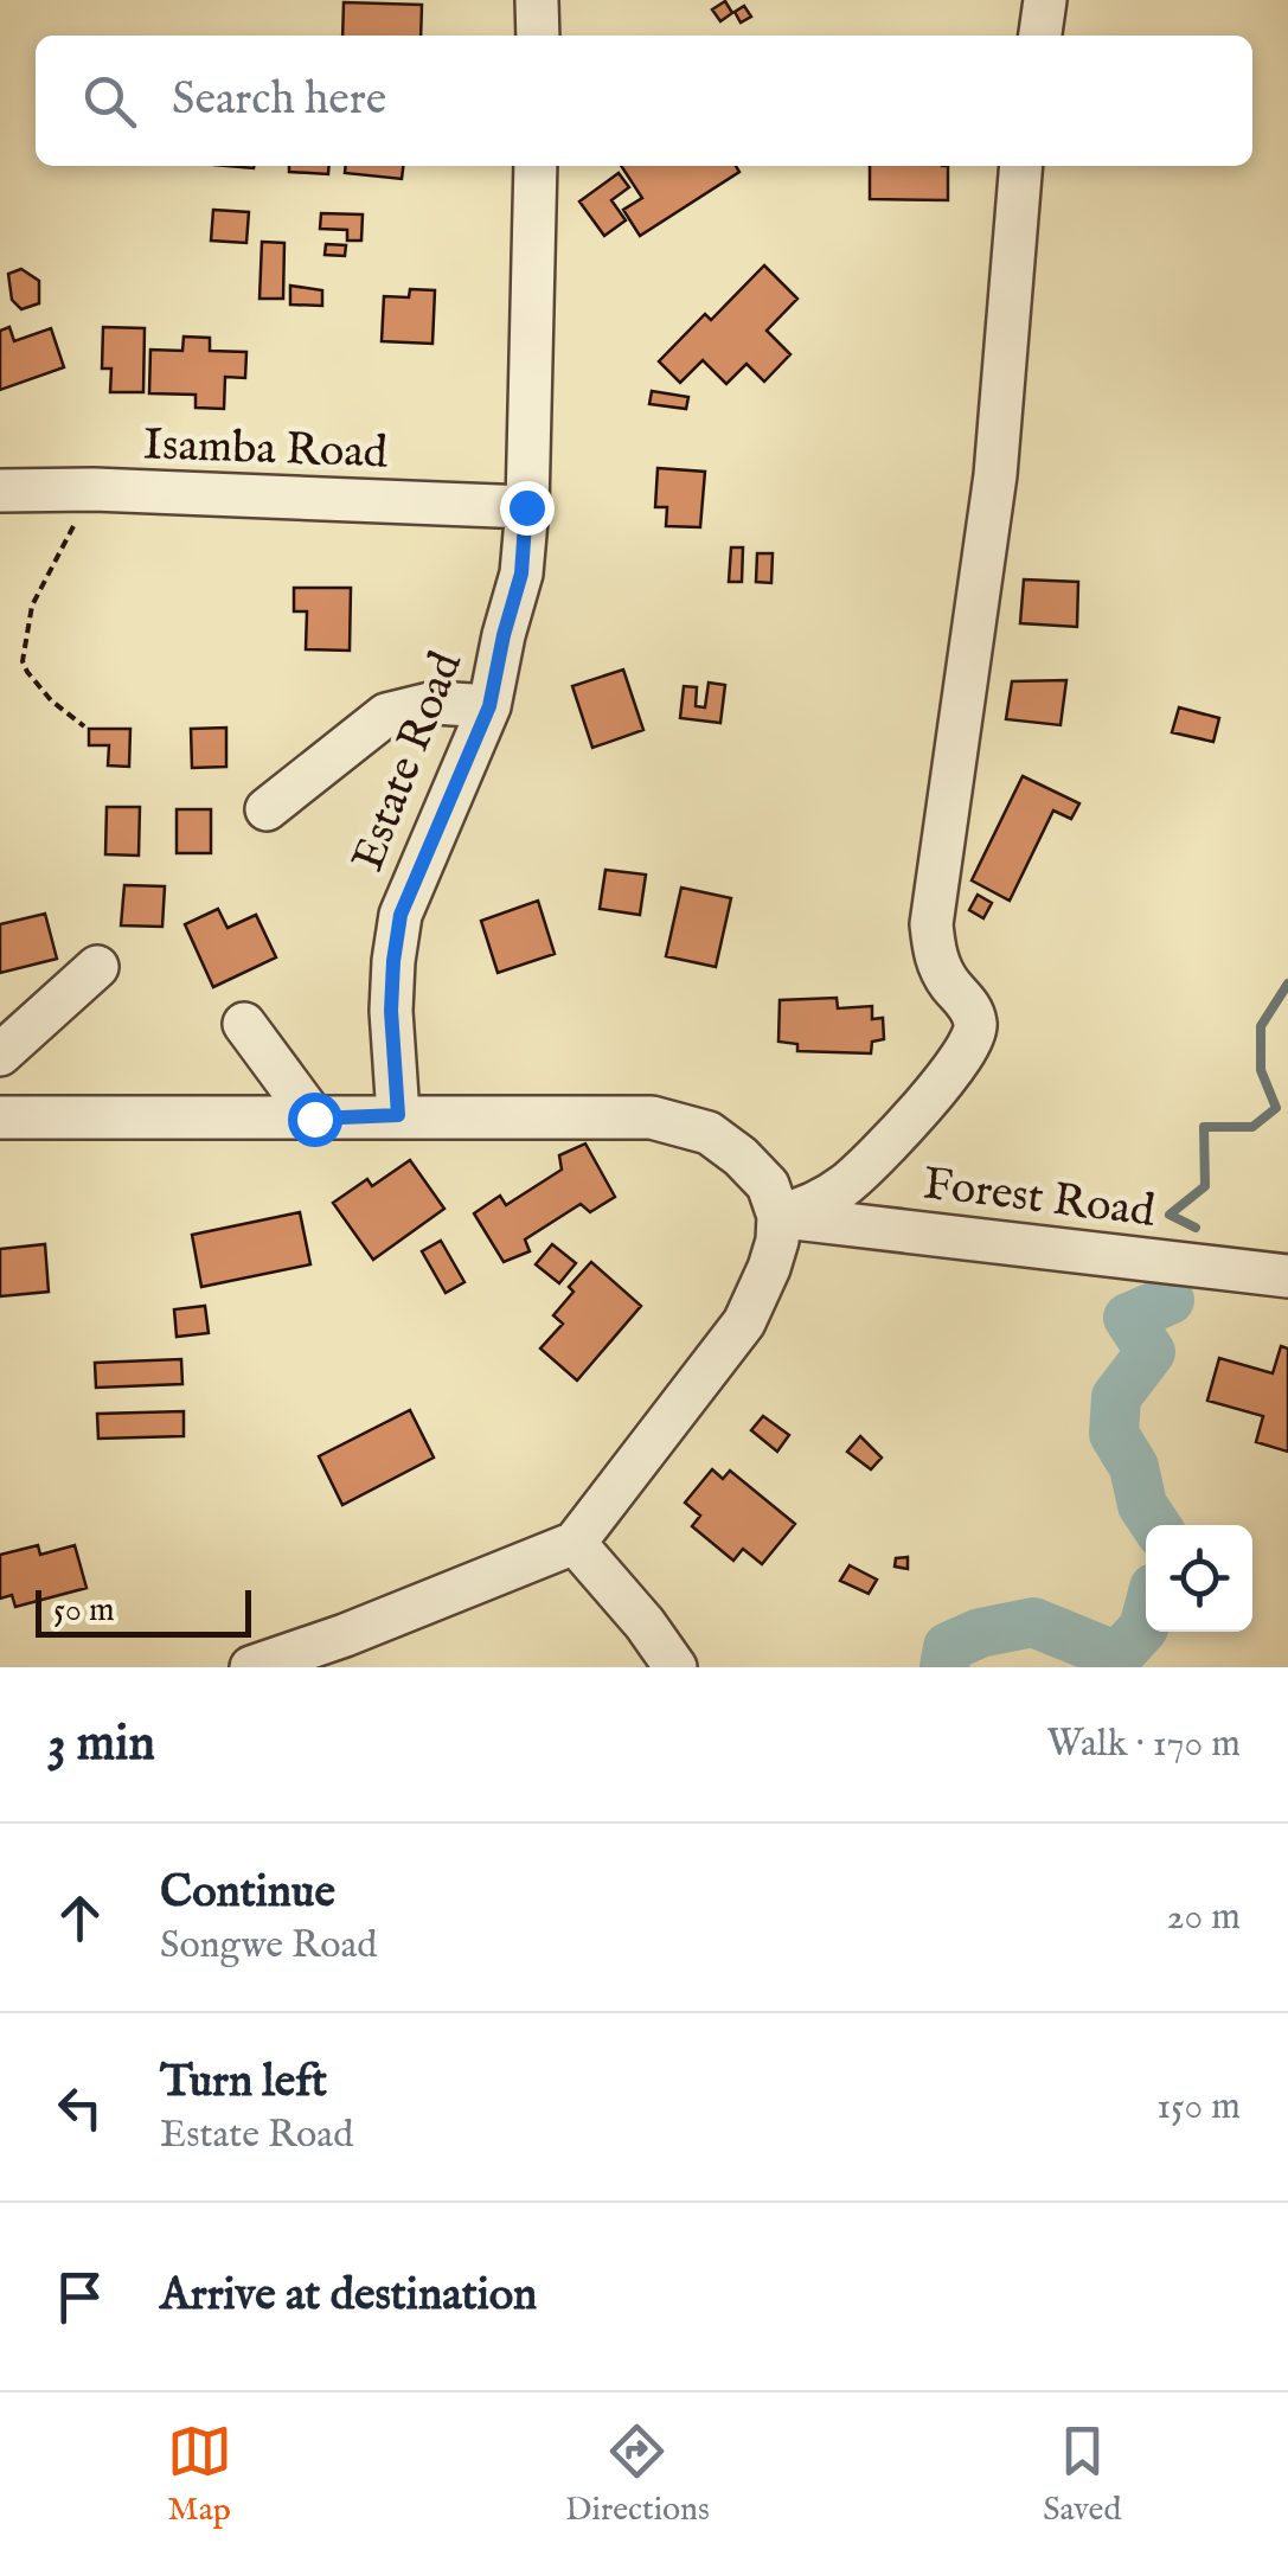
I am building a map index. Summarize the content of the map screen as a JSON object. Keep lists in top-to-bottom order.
{
  "streets": {
    "street": ["Isamba Road", "Estate Road", "Forest Road"]
  },
  "crossings": [
    ["Isamba Road", "Estate Road"]
  ],
  "scale_bar": "50 m",
  "page": {
    "search": "Search here",
    "scale": "50 m",
    "heading": ["3 min", "Walk · 170 m"],
    "list": [
      ["Continue", "Songwe Road", "20 m"],
      ["Turn left", "Estate Road", "150 m"],
      "Arrive at destination"
    ],
    "nav": ["Map", "Directions", "Saved"]
  }
}
